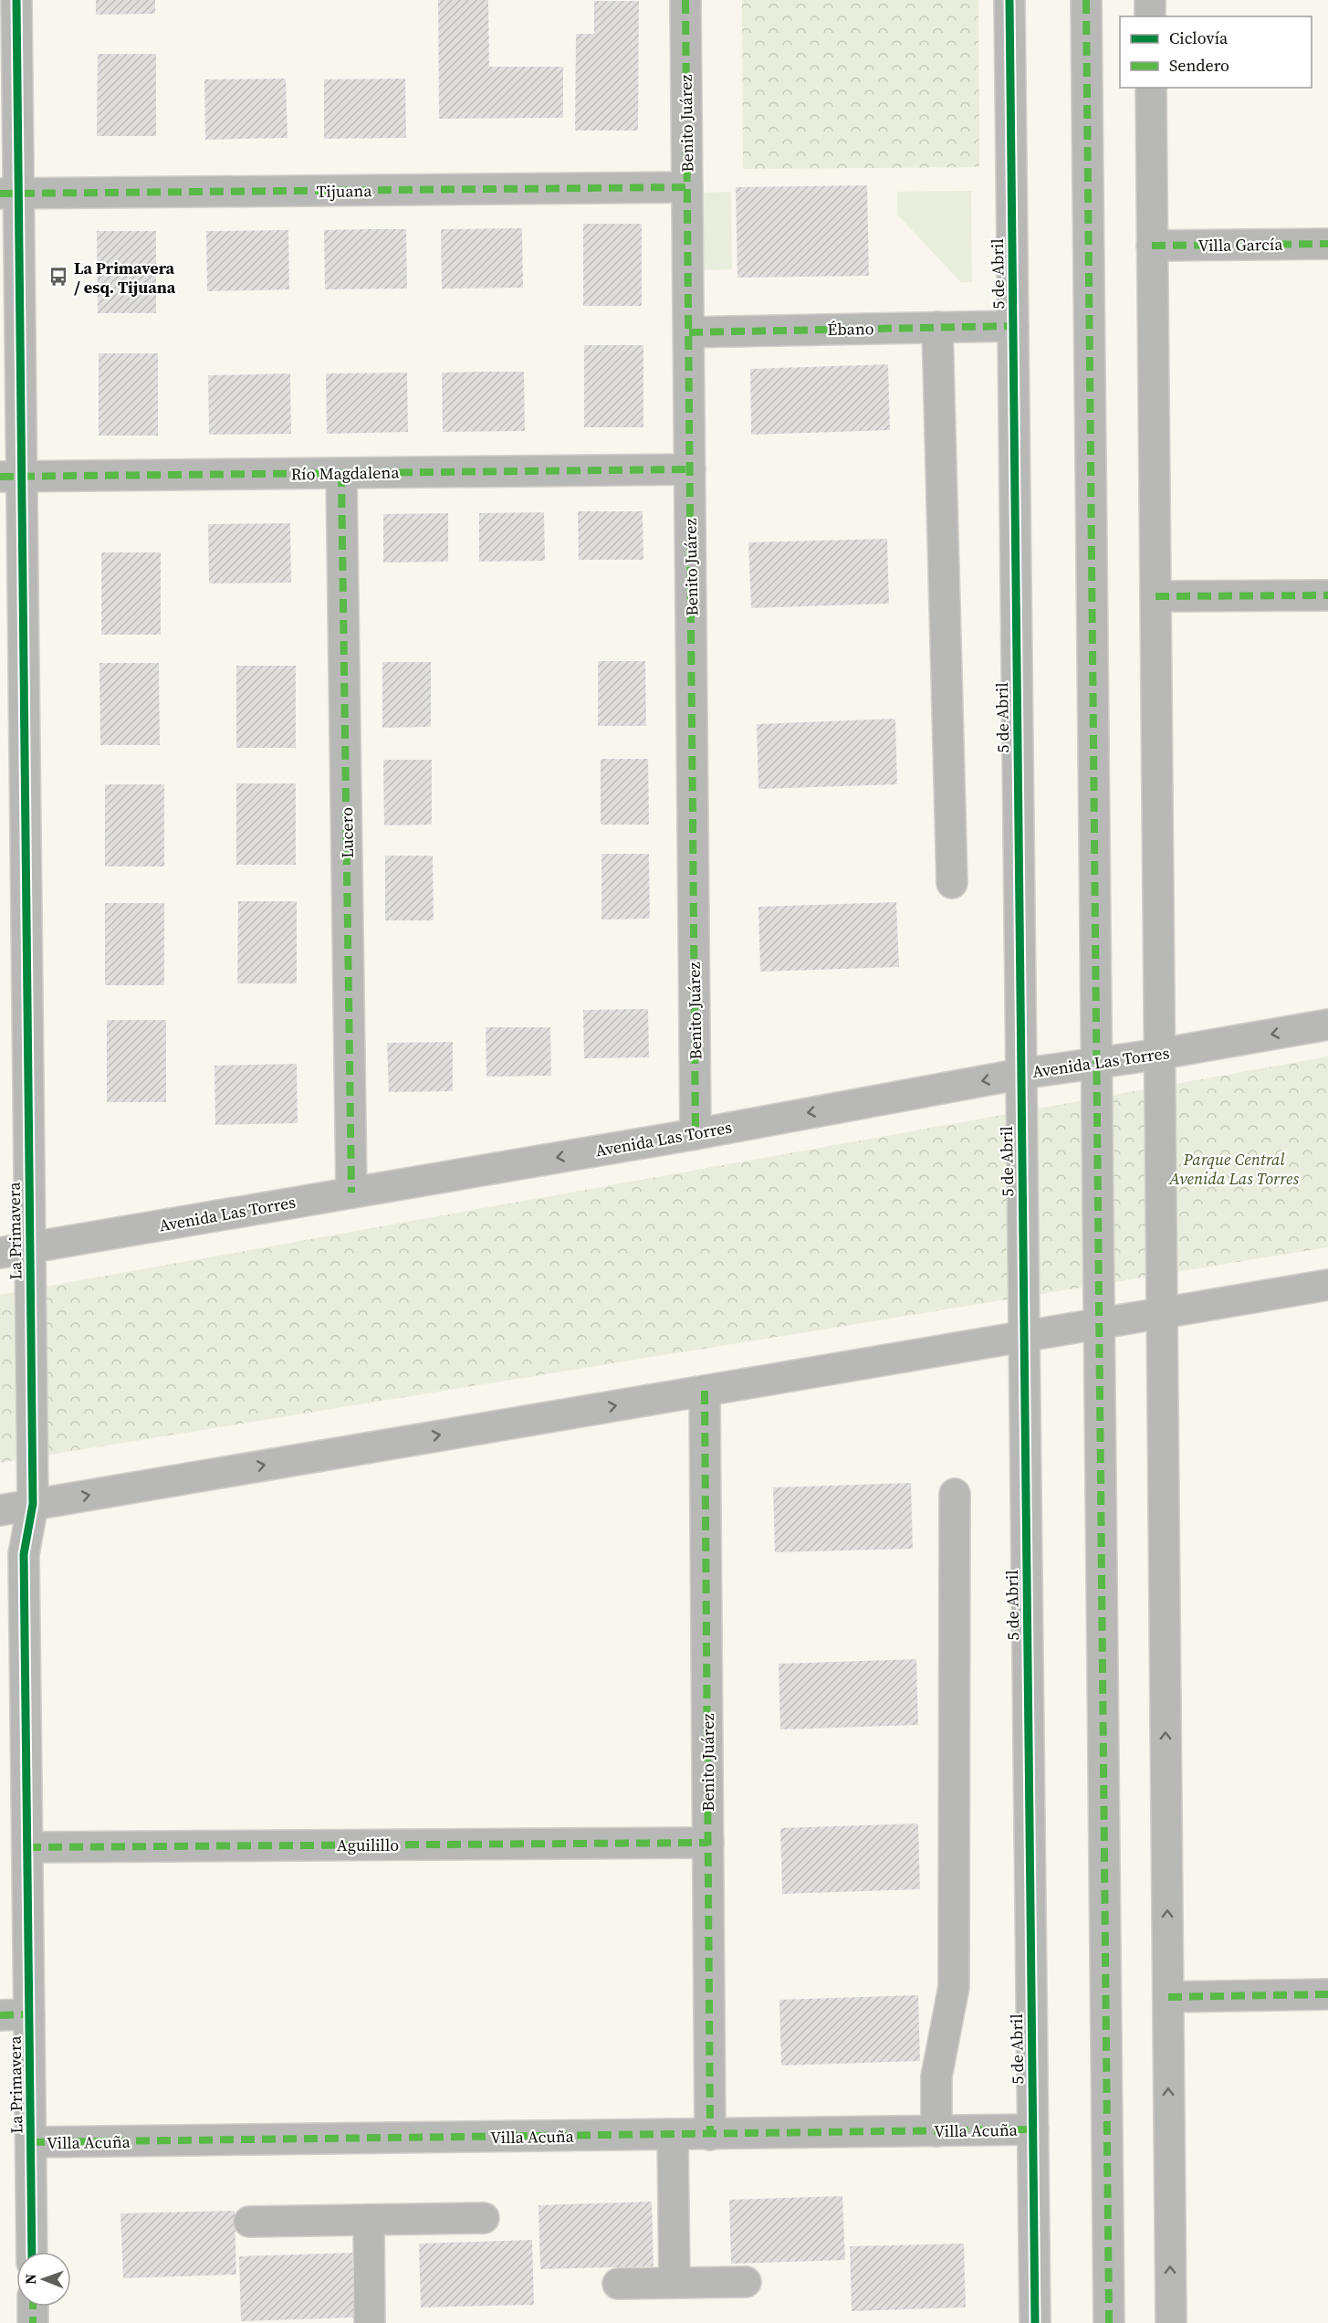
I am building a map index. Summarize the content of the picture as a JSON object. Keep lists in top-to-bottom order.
{
  "streets": {
    "street": [
      "Benito Juárez",
      "Tijuana",
      "Villa García",
      "5 de Abril",
      "Ébano",
      "Río Magdalena",
      "Lucero",
      "Avenida Las Torres",
      "La Primavera",
      "Aguilillo",
      "Villa Acuña"
    ]
  },
  "crossings": [
    ["Benito Juárez", "Tijuana"],
    ["Benito Juárez", "Ébano"],
    ["Benito Juárez", "Río Magdalena"],
    ["Benito Juárez", "Avenida Las Torres"],
    ["Benito Juárez", "Aguilillo"],
    ["Benito Juárez", "Villa Acuña"],
    ["Tijuana", "La Primavera"],
    ["5 de Abril", "Ébano"],
    ["5 de Abril", "Avenida Las Torres"],
    ["5 de Abril", "Villa Acuña"],
    ["Río Magdalena", "Lucero"],
    ["Río Magdalena", "La Primavera"],
    ["Lucero", "Avenida Las Torres"],
    ["Avenida Las Torres", "La Primavera"],
    ["La Primavera", "Aguilillo"],
    ["La Primavera", "Villa Acuña"]
  ],
  "parks": ["Parque Central Avenida Las Torres"],
  "places": {
    "bus stop": ["La Primavera / esq. Tijuana"]
  },
  "legend": ["Ciclovía", "Sendero"],
  "north": "left"
}
